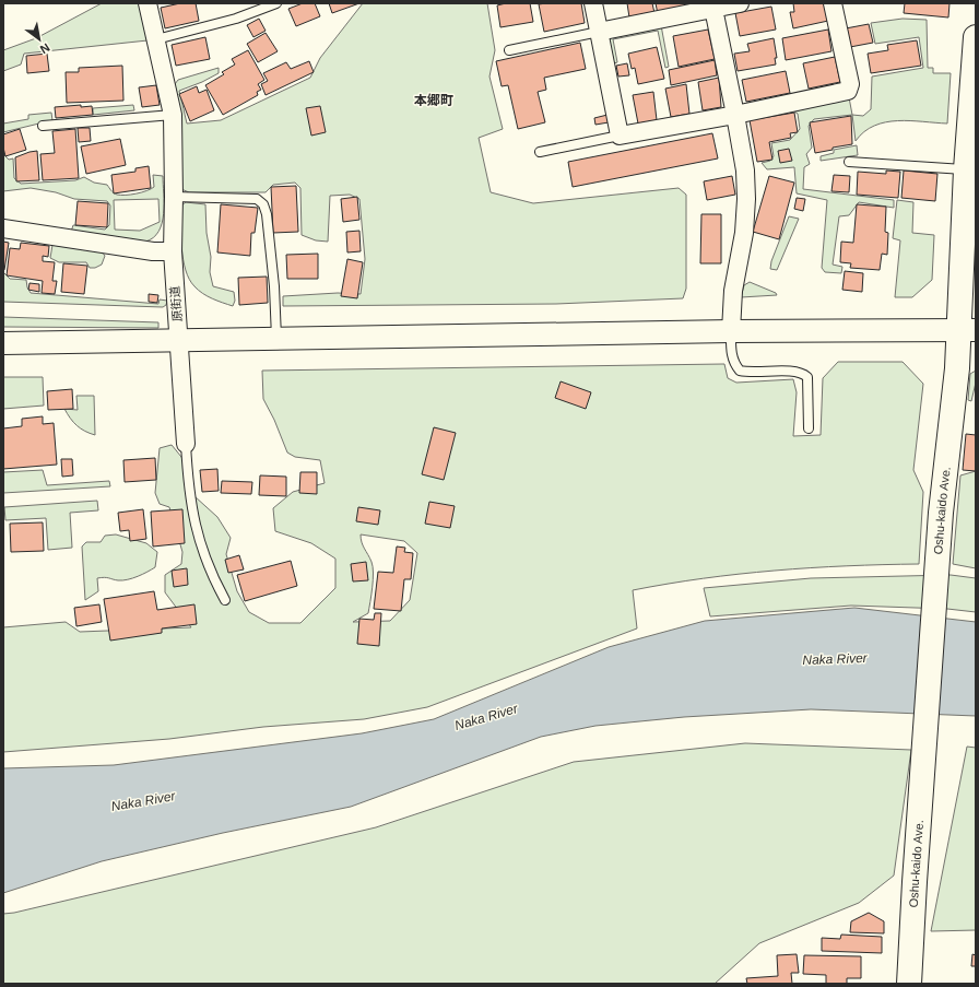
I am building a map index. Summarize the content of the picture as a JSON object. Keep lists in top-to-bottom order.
{
  "streets": {
    "main road": ["Oshu-kaido Ave."],
    "street": ["原街道"]
  },
  "districts": ["本郷町"],
  "water": ["Naka River"],
  "north": "bottom right"
}
